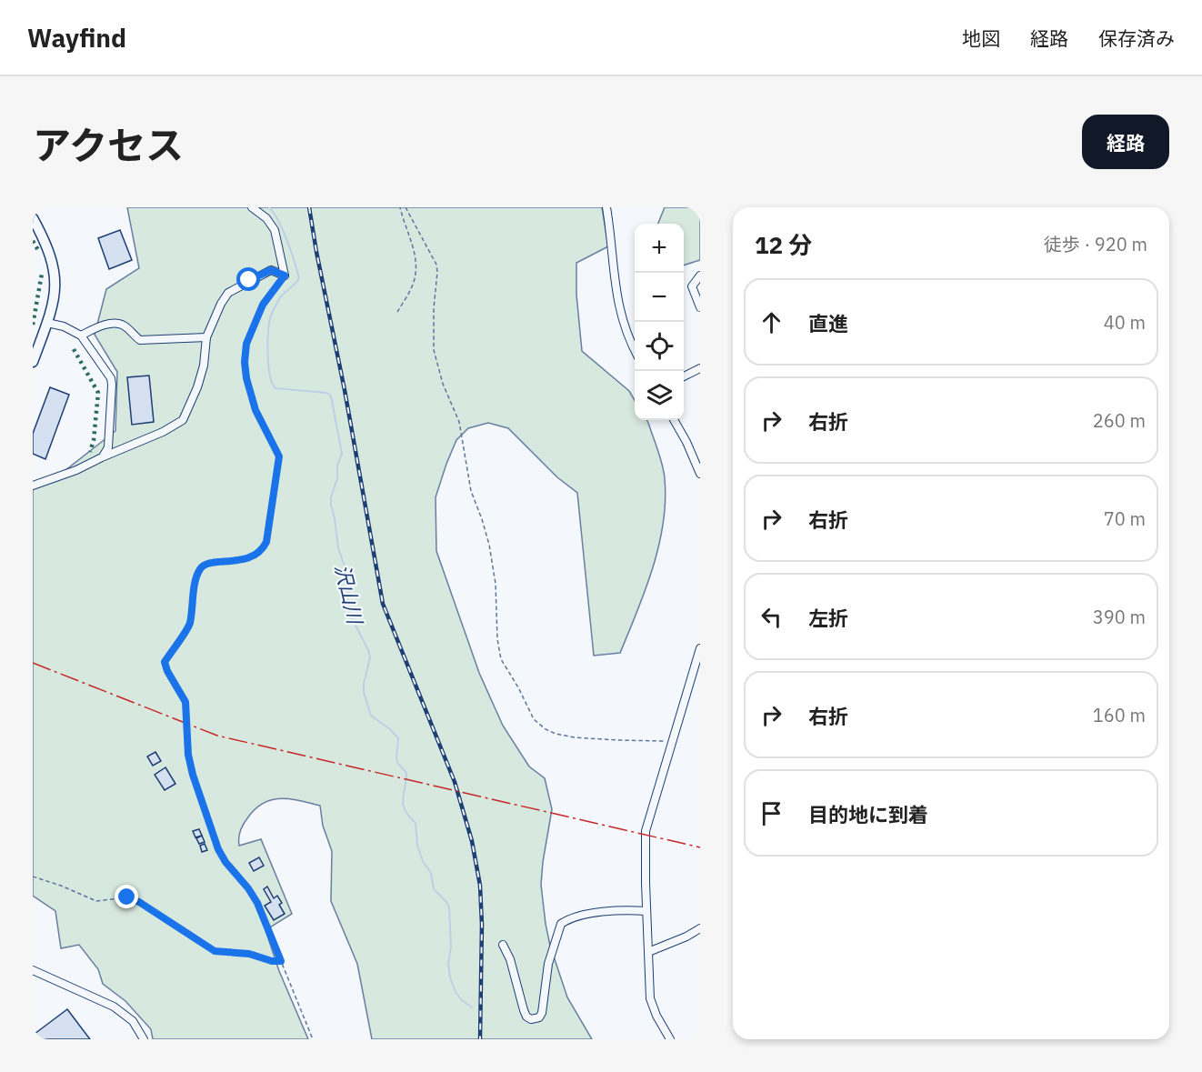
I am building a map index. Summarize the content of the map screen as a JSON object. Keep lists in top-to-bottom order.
{
  "water": ["沢山川"],
  "page": {
    "header": "Wayfind",
    "nav": ["地図", "経路", "保存済み"],
    "title": "アクセス",
    "buttons": "経路",
    "heading": ["12 分", "徒歩 · 920 m"],
    "map_buttons": ["+", "−"],
    "list": [
      ["直進", "40 m"],
      ["右折", "260 m"],
      ["右折", "70 m"],
      ["左折", "390 m"],
      ["右折", "160 m"],
      "目的地に到着"
    ]
  }
}
